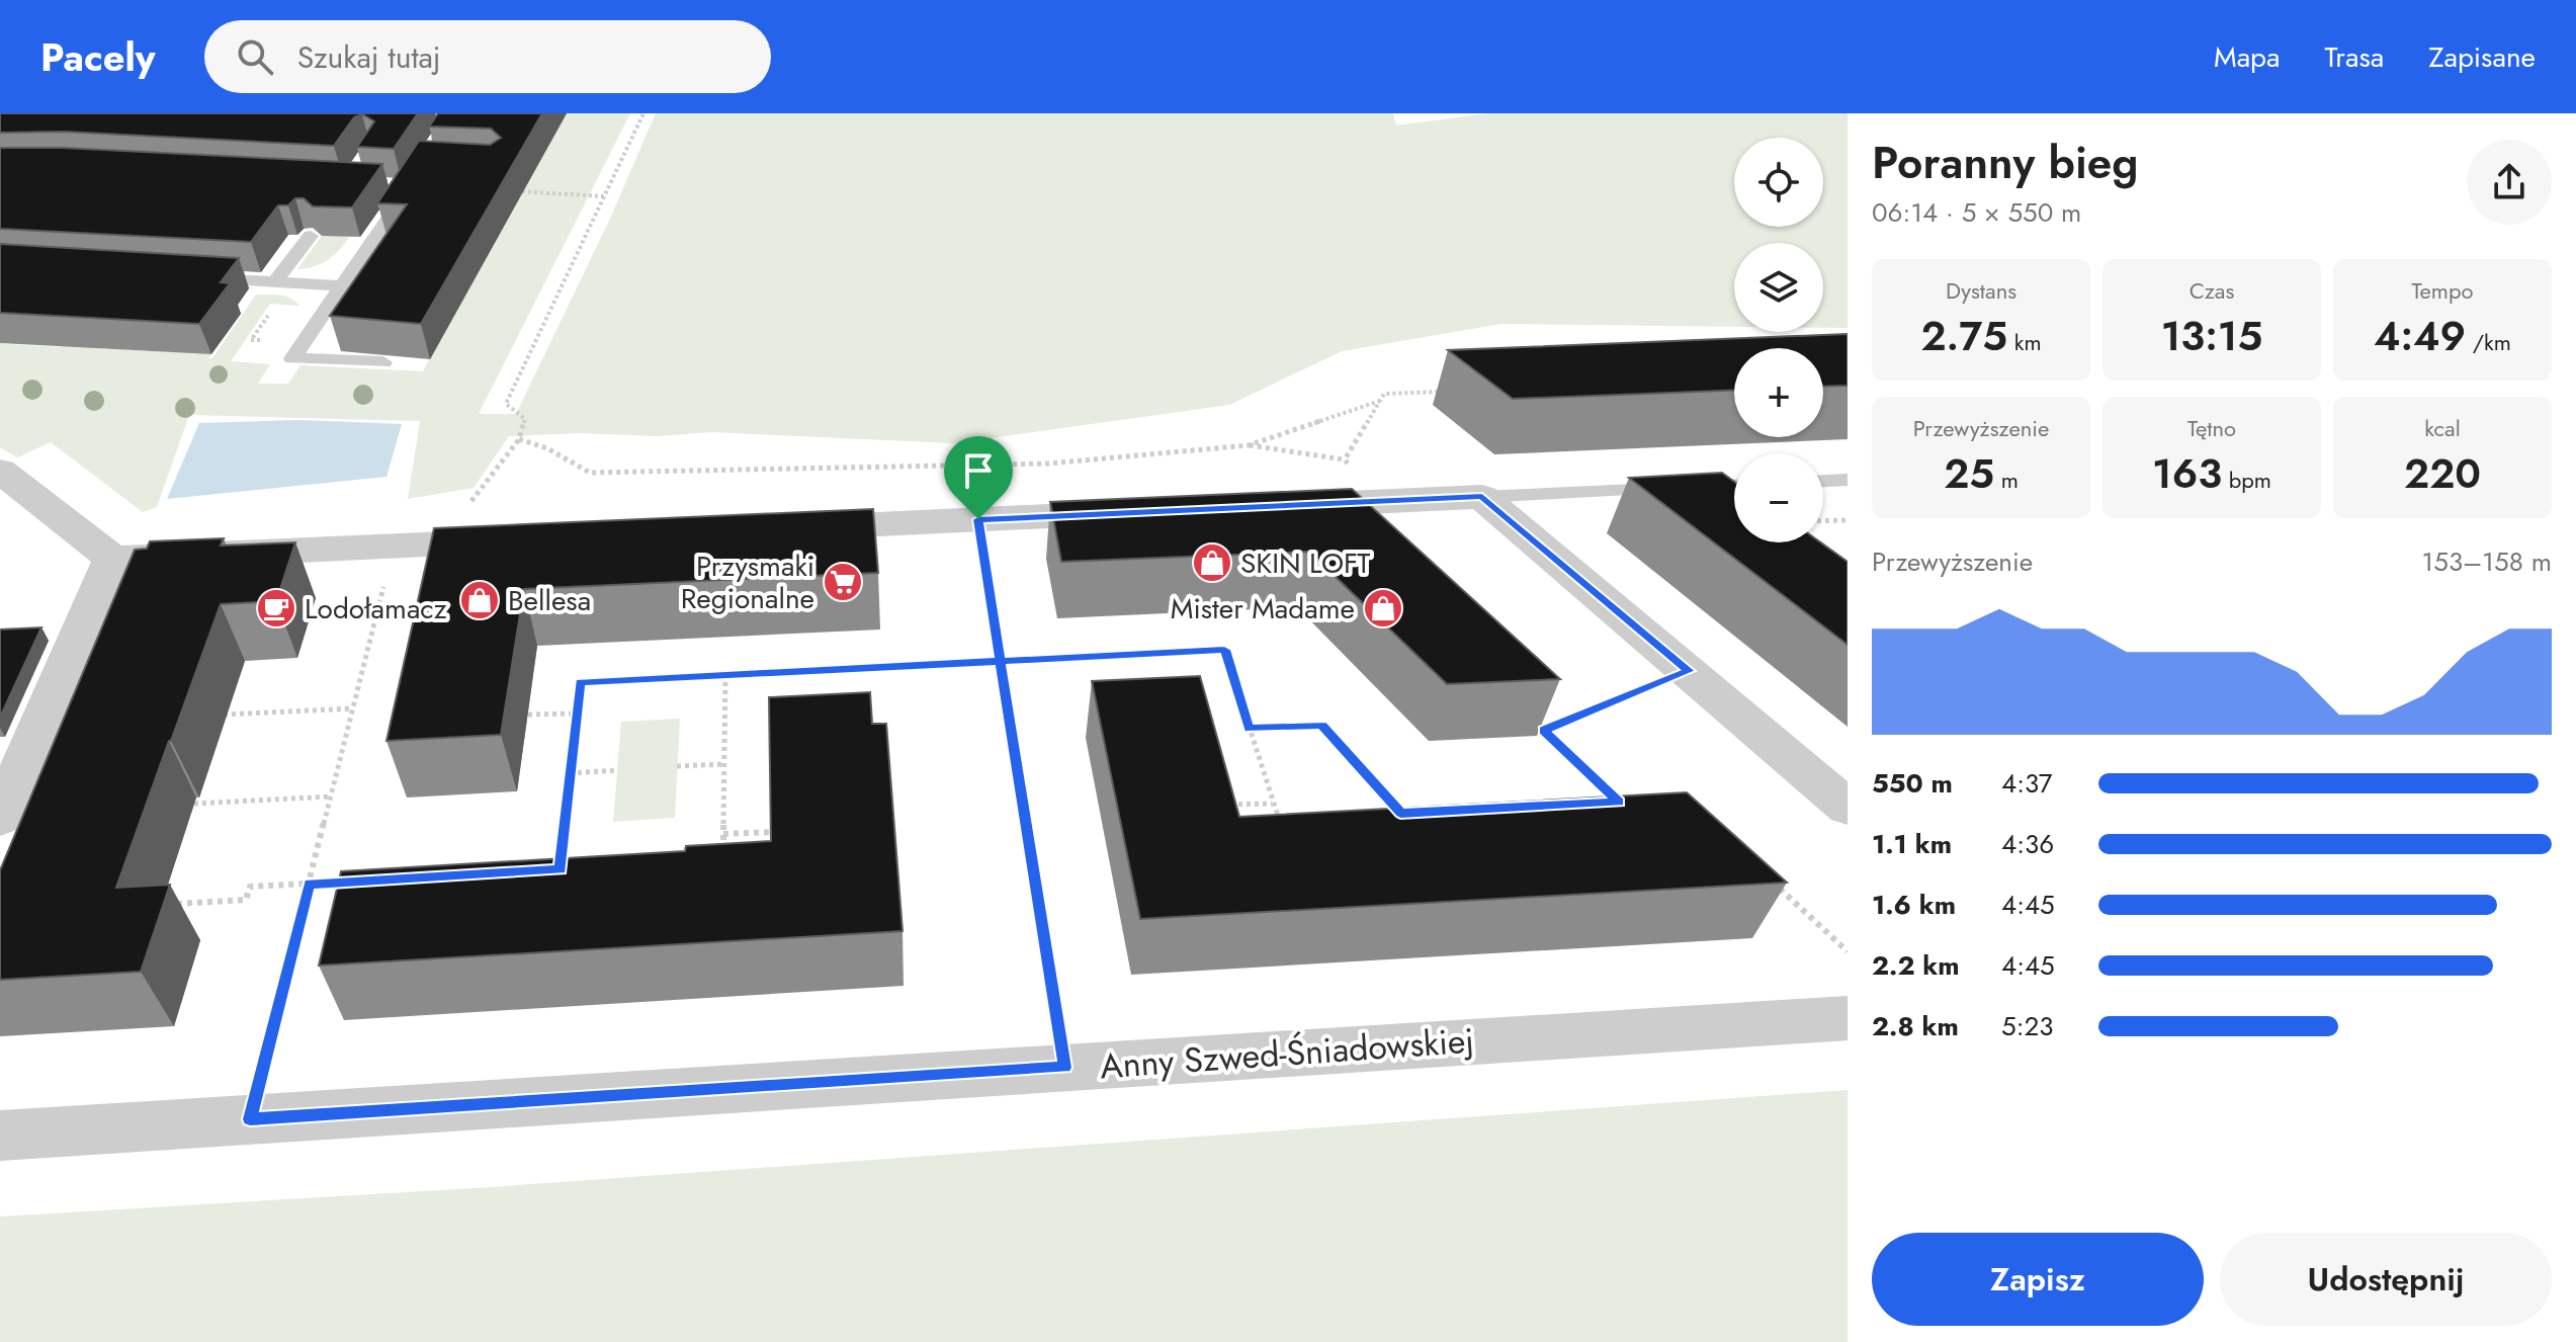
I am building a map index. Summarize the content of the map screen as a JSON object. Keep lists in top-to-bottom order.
{
  "streets": {
    "street": ["Anny Szwed-Śniadowskiej"]
  },
  "places": {
    "shop": ["SKIN LOFT", "Bellesa", "Mister Madame"],
    "supermarket": ["Przysmaki Regionalne"],
    "cafe": ["Lodołamacz"]
  },
  "page": {
    "header": "Pacely",
    "search": "Szukaj tutaj",
    "nav": ["Mapa", "Trasa", "Zapisane"],
    "heading": ["Poranny bieg", "06:14 · 5 × 550 m"],
    "map_buttons": ["+", "−"],
    "stats": [
      ["Dystans", "2.75 km"],
      ["Czas", "13:15"],
      ["Tempo", "4:49 /km"],
      ["Przewyższenie", "25 m"],
      ["Tętno", "163 bpm"],
      ["kcal", "220"]
    ],
    "chart": ["Przewyższenie", "153–158 m"],
    "list": [
      {
        "name": "550 m",
        "note": "4:37"
      },
      {
        "name": "1.1 km",
        "note": "4:36"
      },
      {
        "name": "1.6 km",
        "note": "4:45"
      },
      {
        "name": "2.2 km",
        "note": "4:45"
      },
      {
        "name": "2.8 km",
        "note": "5:23"
      }
    ],
    "buttons": ["Zapisz", "Udostępnij"]
  }
}
